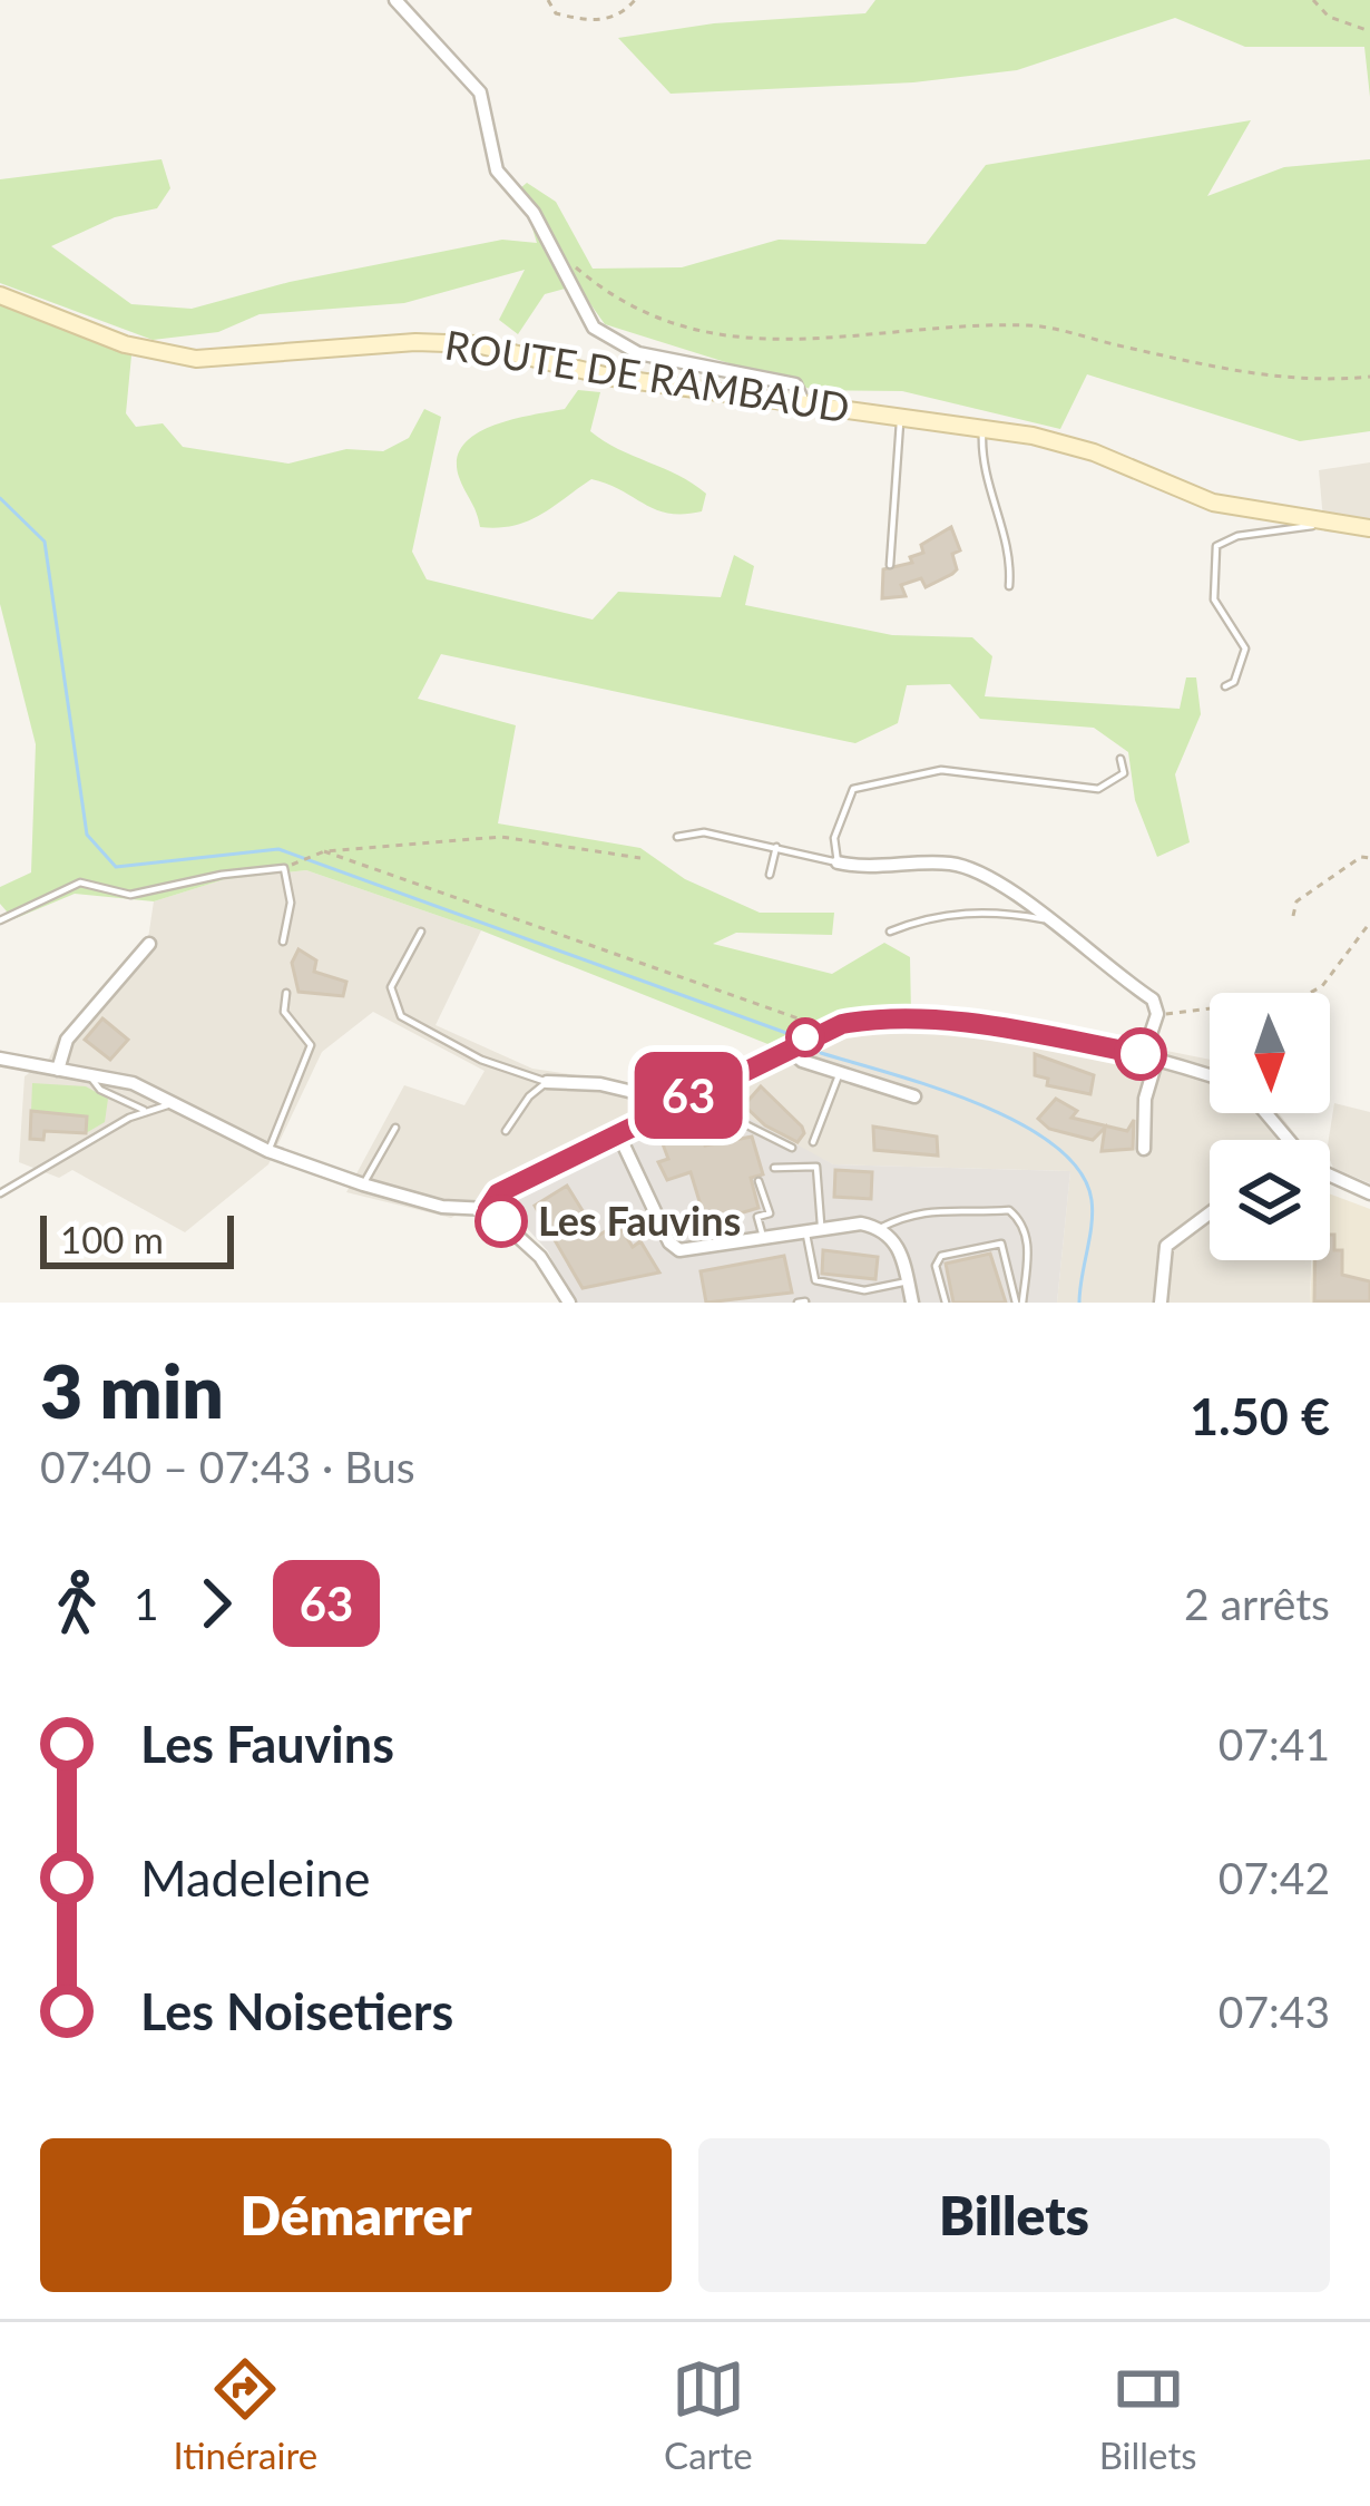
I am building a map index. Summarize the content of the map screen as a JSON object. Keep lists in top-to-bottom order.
{
  "streets": {
    "street": ["ROUTE DE RAMBAUD"]
  },
  "places": ["Les Fauvins"],
  "lines": ["bus line 63"],
  "scale_bar": "100 m",
  "north": "bottom",
  "page": {
    "on_map": "63",
    "scale": "100 m",
    "heading": ["3 min", "07:40 – 07:43 · Bus", "1.50 €"],
    "legs": ["1", "63", "2 arrêts"],
    "list": [
      {
        "name": "Les Fauvins",
        "value": "07:41"
      },
      {
        "name": "Madeleine",
        "value": "07:42"
      },
      {
        "name": "Les Noisetiers",
        "value": "07:43"
      }
    ],
    "buttons": ["Démarrer", "Billets"],
    "tabs": ["Itinéraire", "Carte", "Billets"]
  }
}
